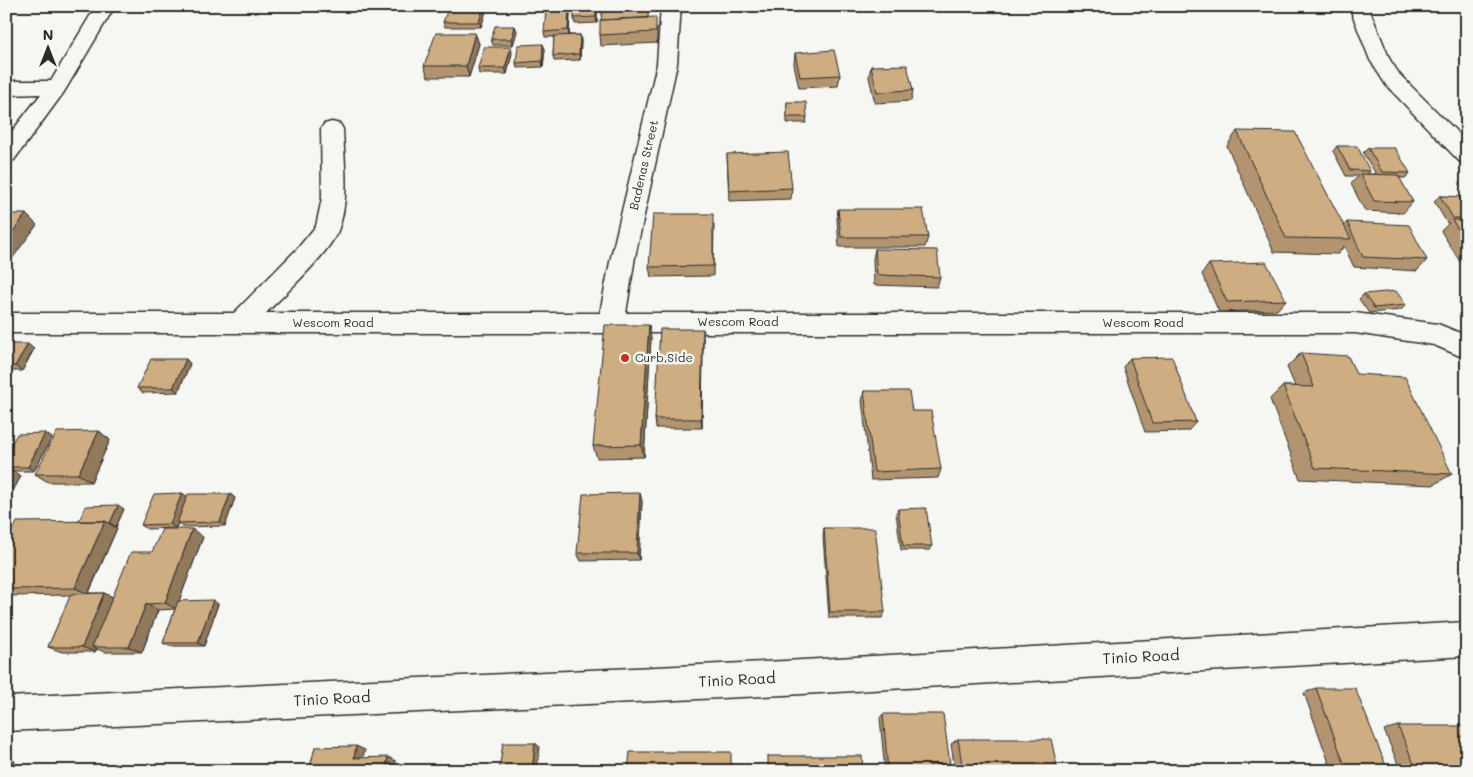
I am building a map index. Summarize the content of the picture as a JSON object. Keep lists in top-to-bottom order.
{
  "streets": {
    "street": ["Badenas Street", "Wescom Road", "Tinio Road"]
  },
  "crossings": [
    ["Badenas Street", "Wescom Road"]
  ],
  "places": ["Curb.Side"],
  "north": "top"
}
